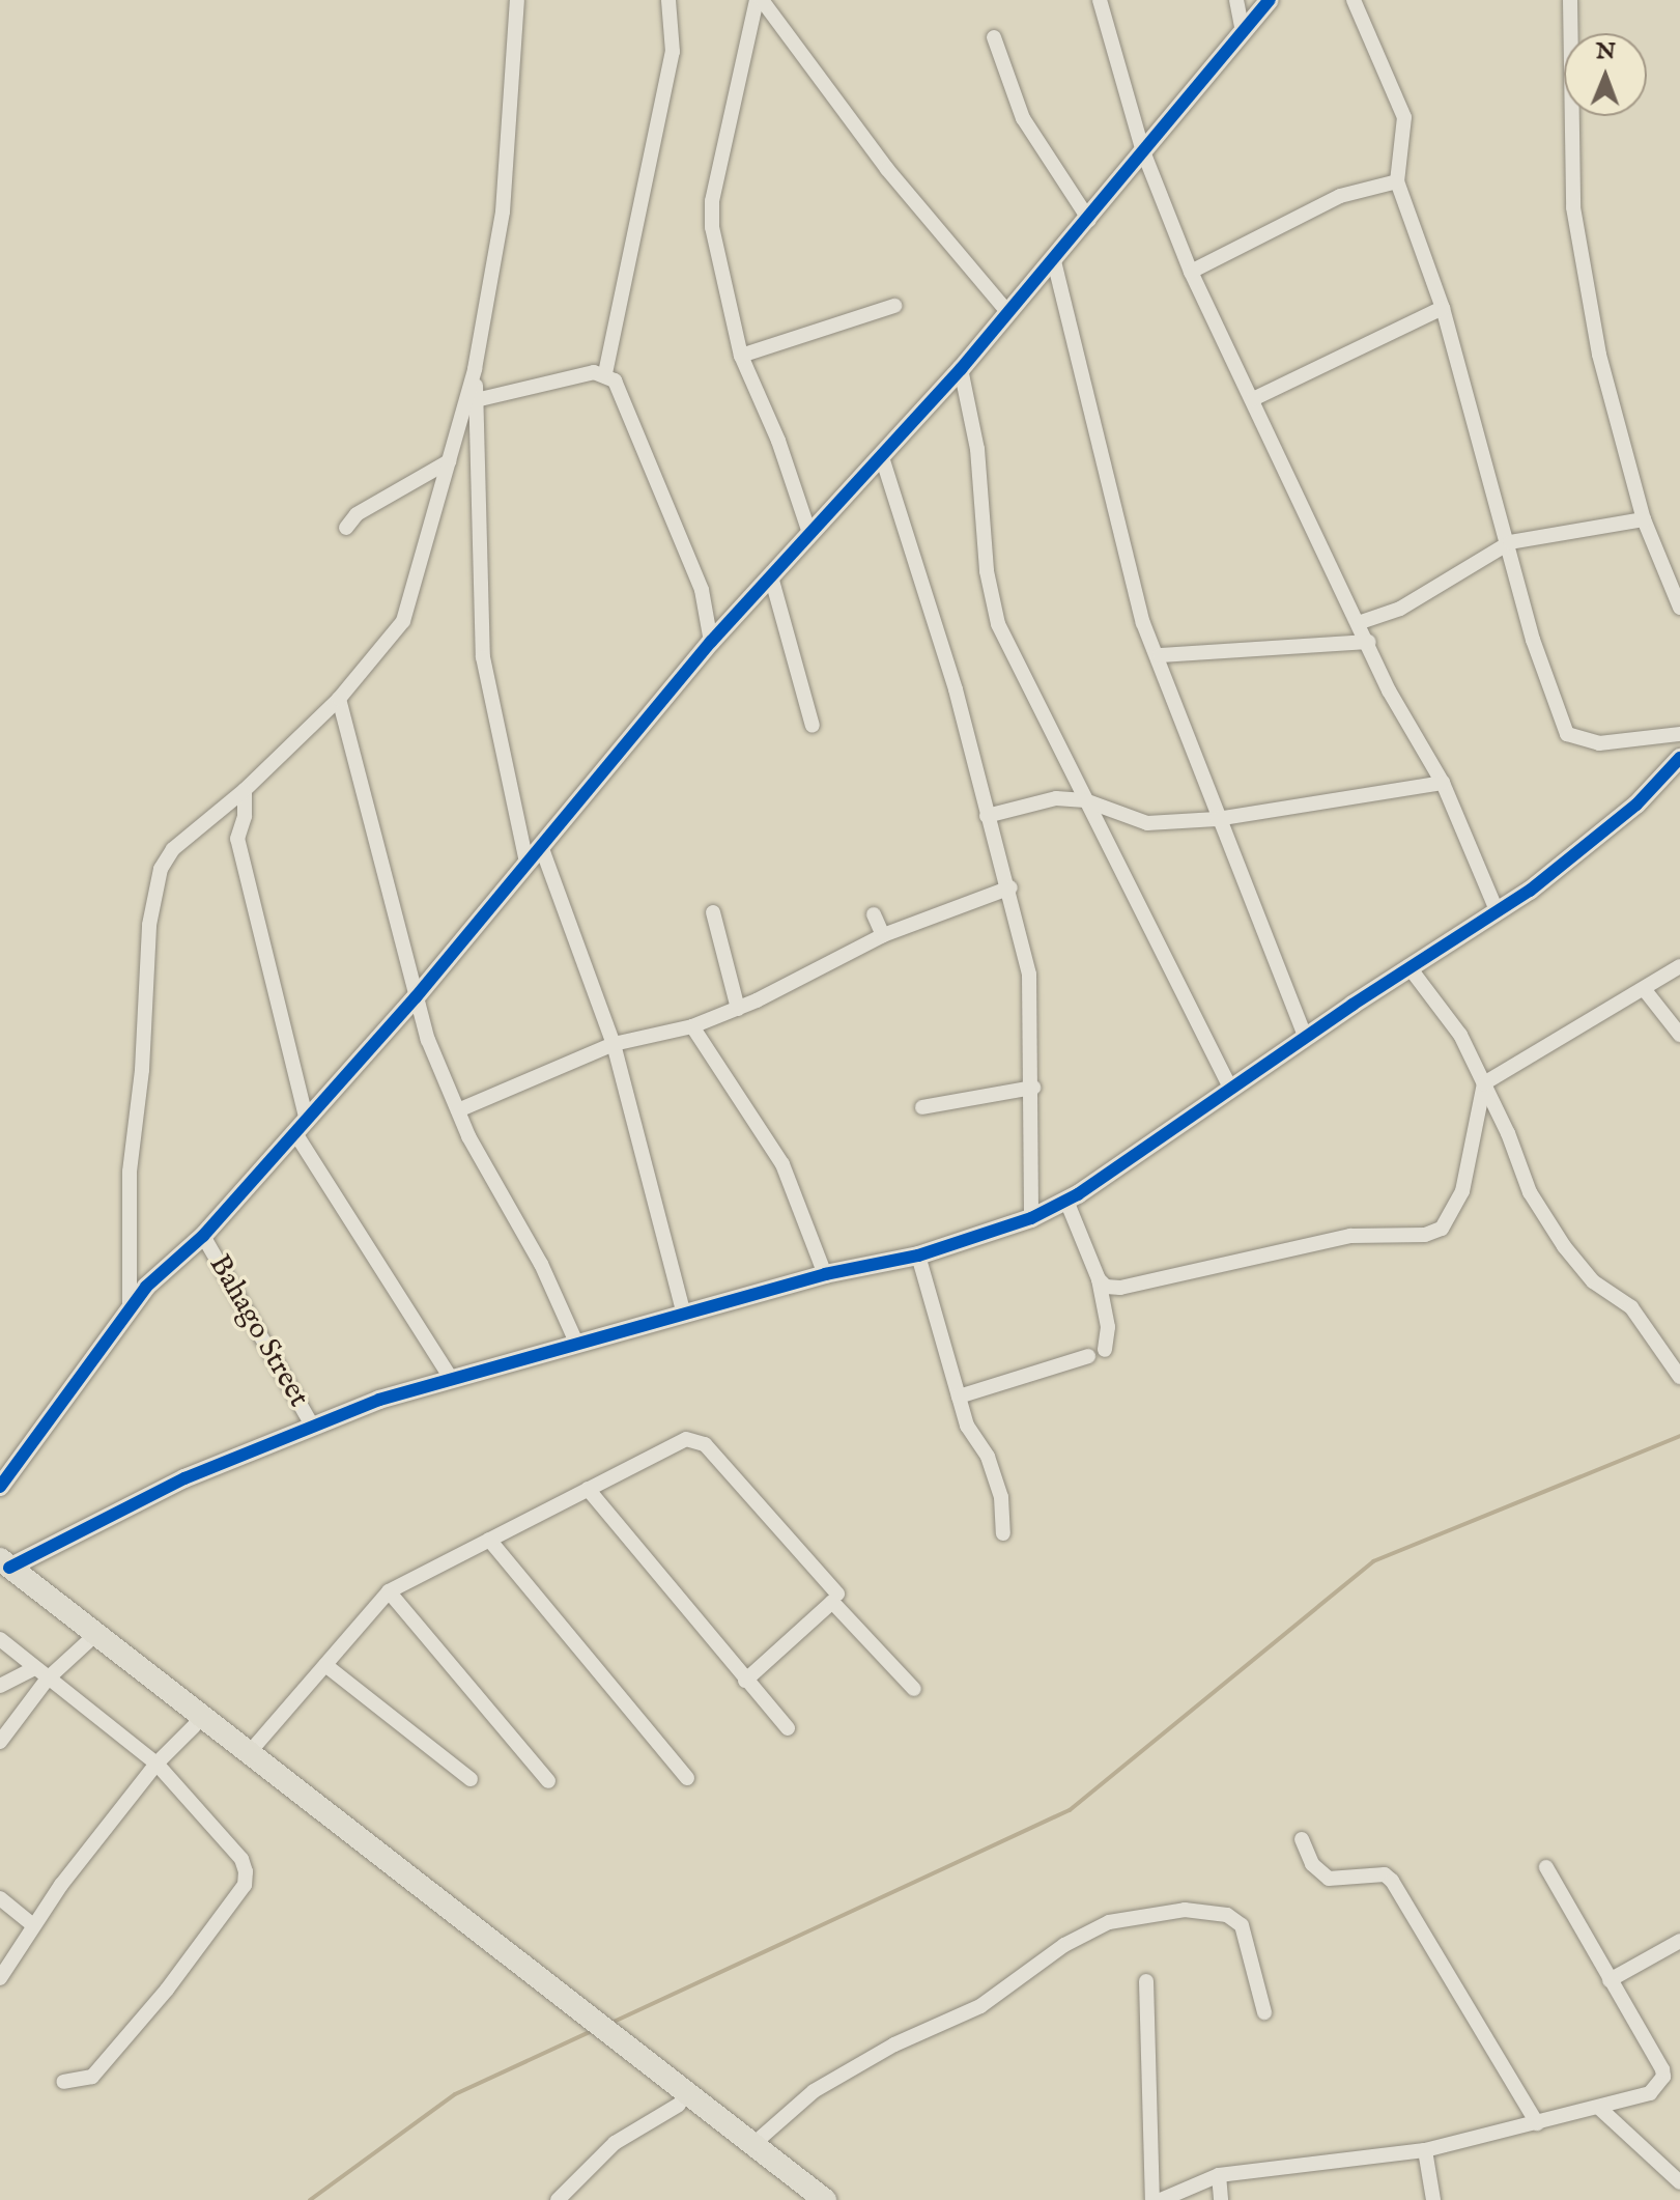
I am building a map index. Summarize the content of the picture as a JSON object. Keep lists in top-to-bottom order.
{
  "streets": {
    "street": ["Bahago Street"]
  },
  "north": "top"
}
